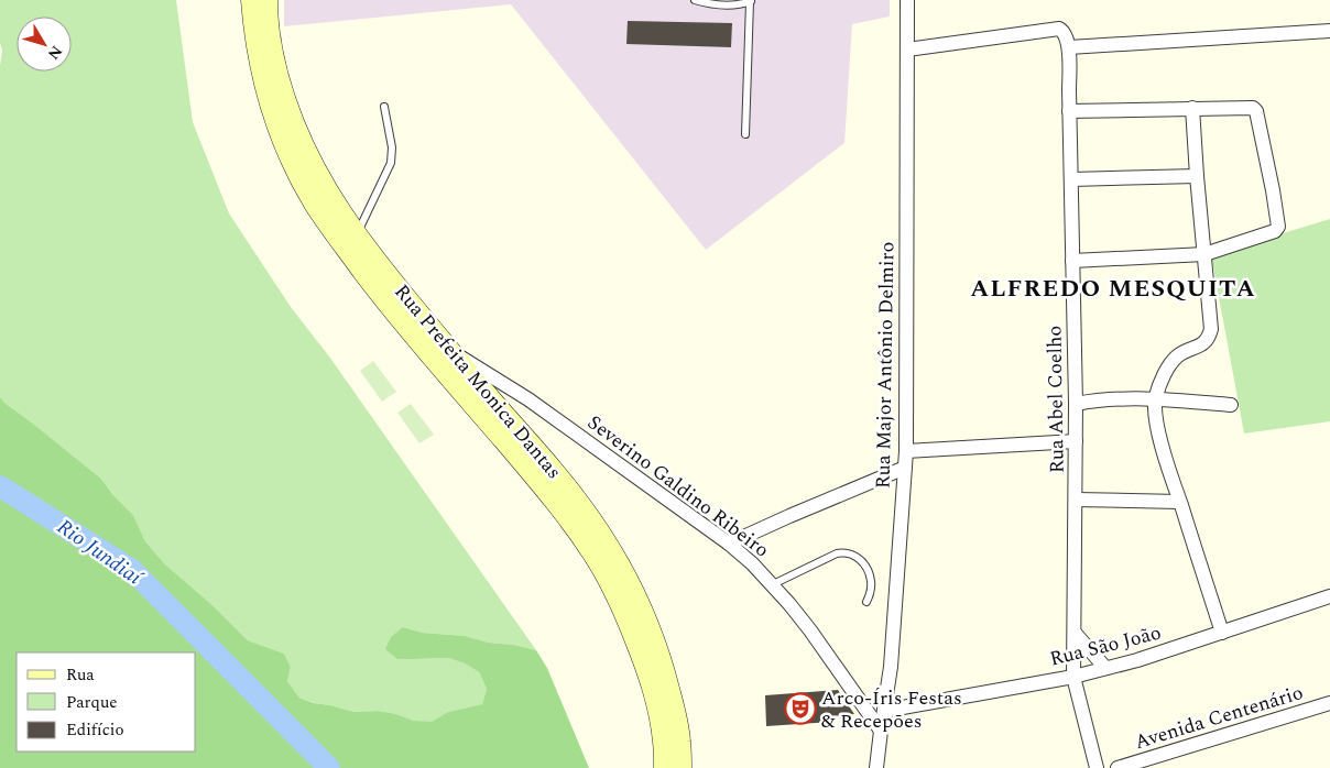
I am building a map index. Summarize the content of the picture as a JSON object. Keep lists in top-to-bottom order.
{
  "streets": {
    "main road": ["Rua Prefeita Monica Dantas"],
    "street": [
      "Rua Major Antônio Delmiro",
      "Rua Abel Coelho",
      "Severino Galdino Ribeiro",
      "Rua São João",
      "Avenida Centenário"
    ]
  },
  "crossings": [
    ["Rua Major Antônio Delmiro", "Rua Abel Coelho"],
    ["Rua Major Antônio Delmiro", "Severino Galdino Ribeiro"],
    ["Rua Major Antônio Delmiro", "Rua São João"],
    ["Rua Prefeita Monica Dantas", "Severino Galdino Ribeiro"],
    ["Rua Abel Coelho", "Rua São João"]
  ],
  "districts": ["ALFREDO MESQUITA"],
  "water": ["Rio Jundiaí"],
  "places": {
    "theatre": ["Arco-Íris Festas & Recepões"]
  },
  "legend": ["Rua", "Parque", "Edifício"],
  "north": "bottom right"
}
